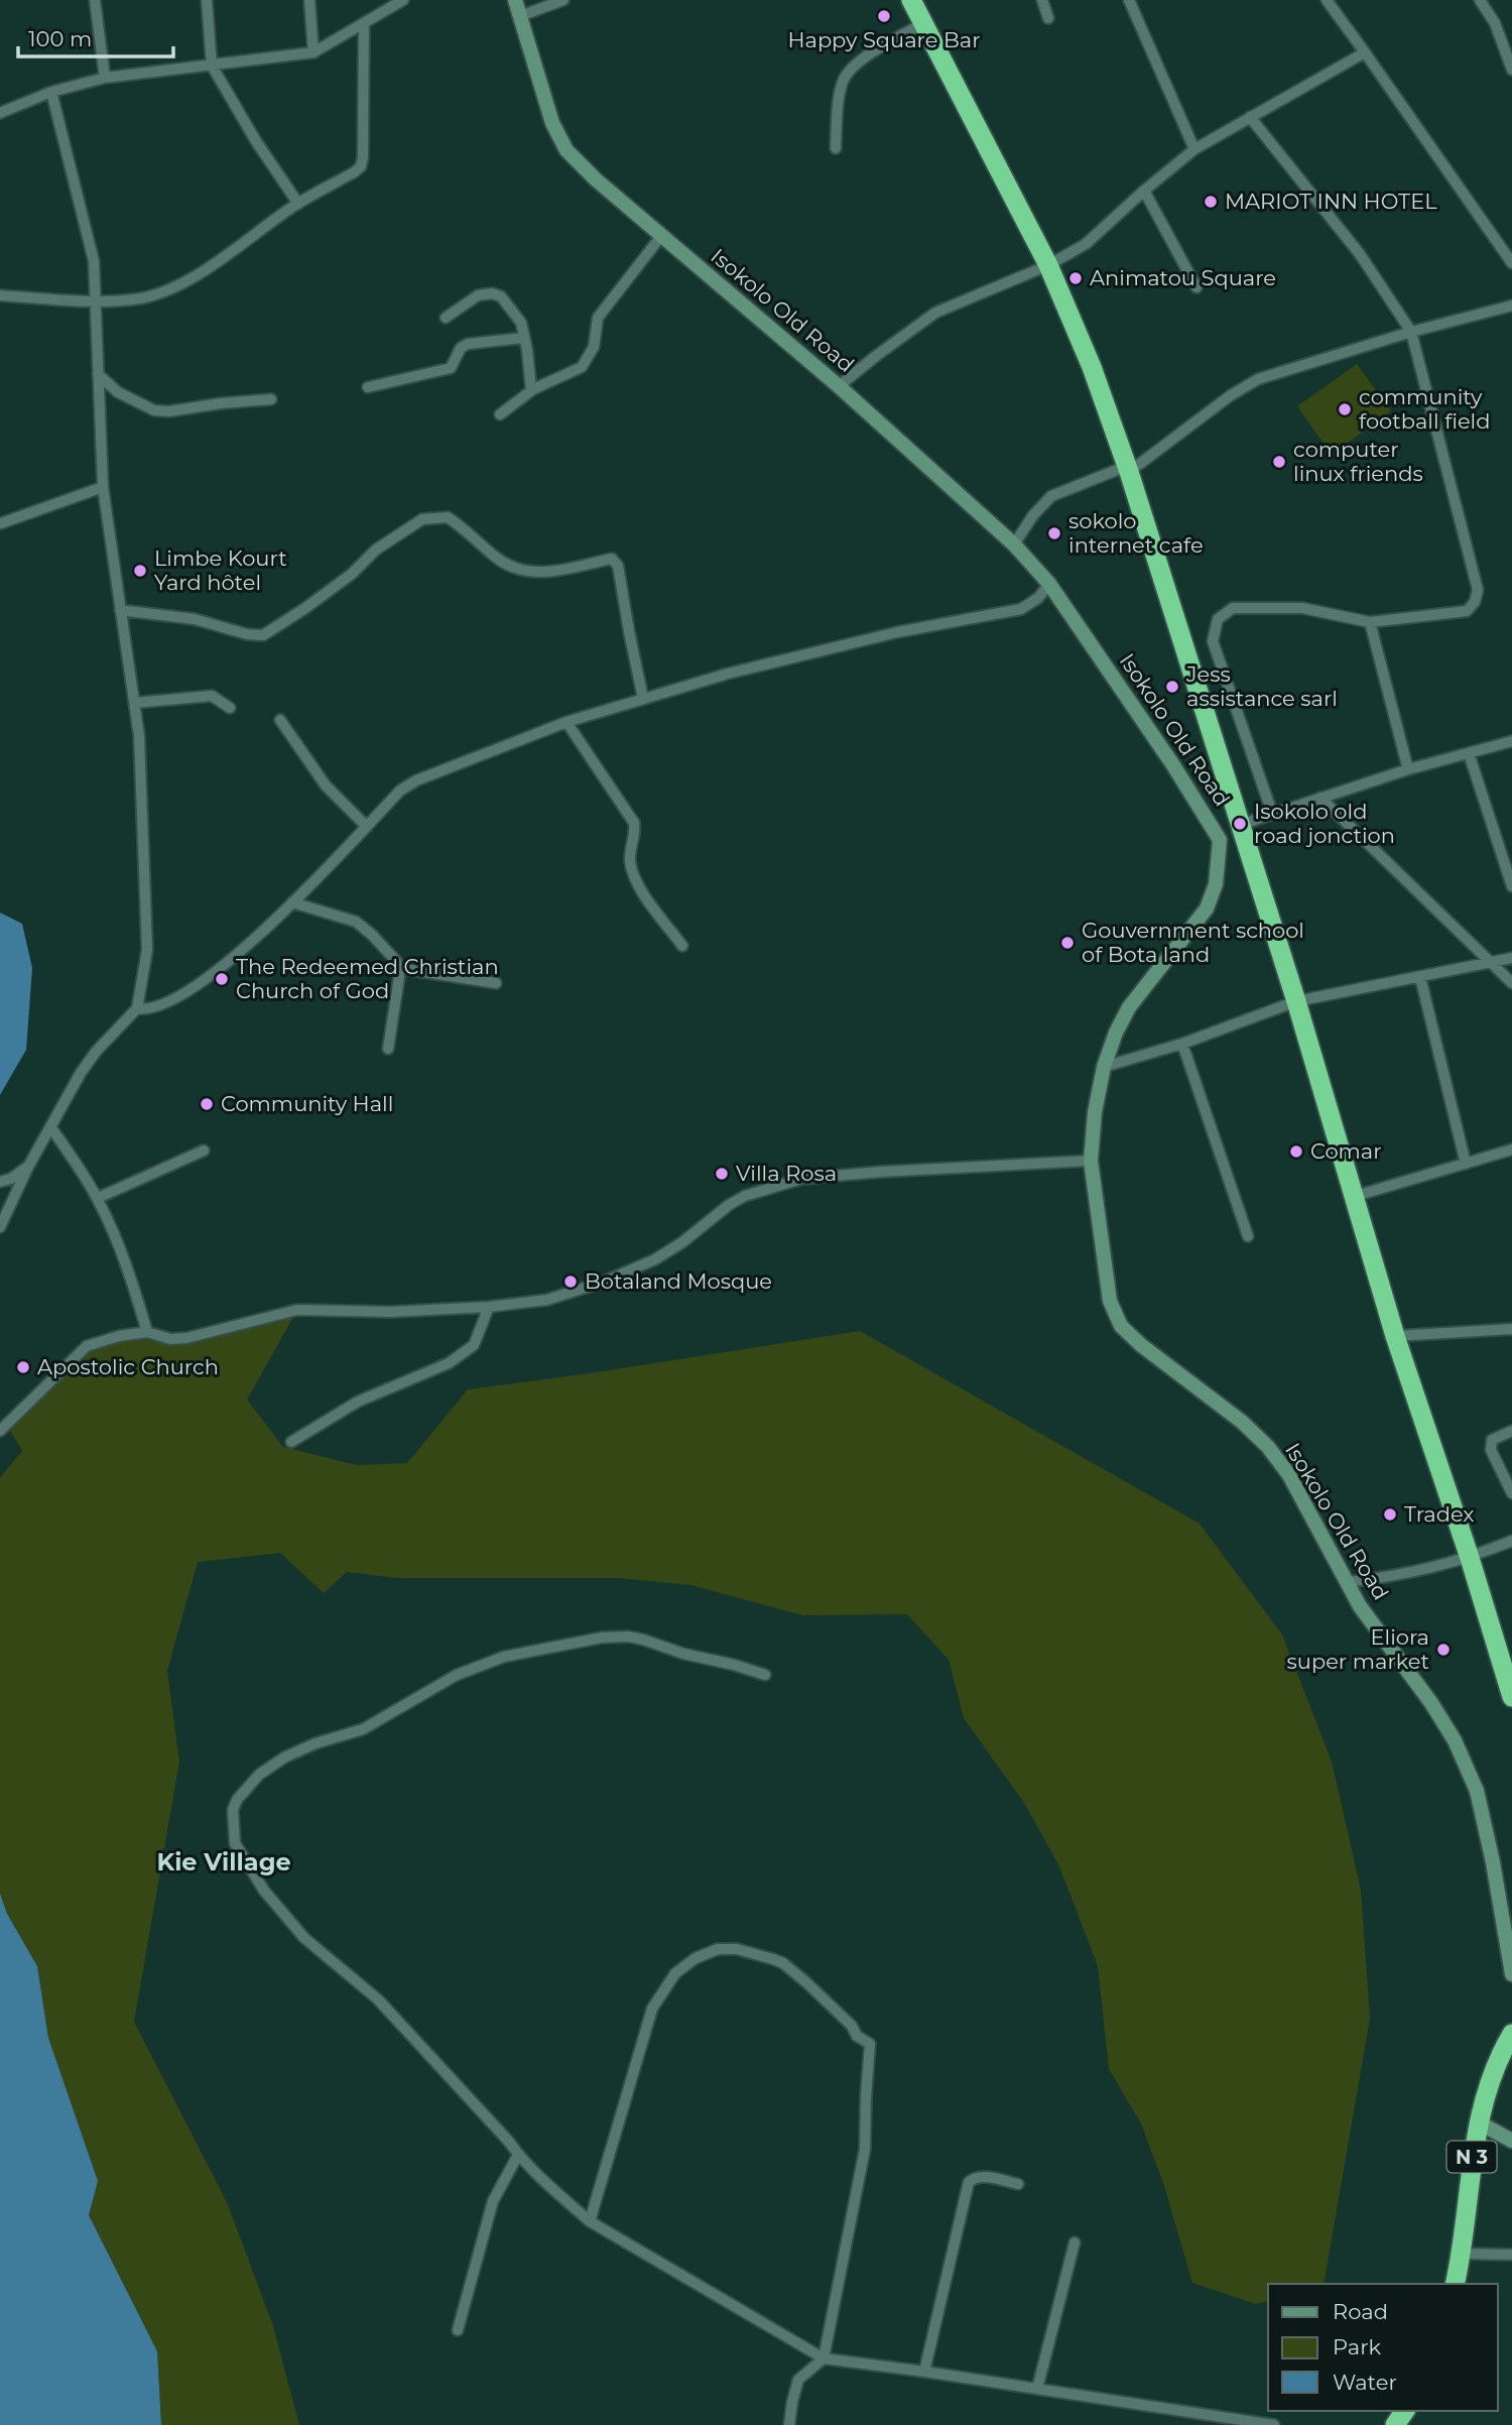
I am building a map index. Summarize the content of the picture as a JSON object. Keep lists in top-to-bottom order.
{
  "streets": {
    "highway": ["N 3"],
    "street": ["Isokolo Old Road"]
  },
  "districts": ["Kie Village"],
  "places": [
    "Happy Square Bar",
    "MARIOT INN HOTEL",
    "Animatou Square",
    "community football field",
    "computer linux friends",
    "sokolo internet cafe",
    "Limbe Kourt Yard hôtel",
    "Jess assistance sarl",
    "Isokolo old road jonction",
    "Gouvernment school of Bota land",
    "The Redeemed Christian Church of God",
    "Community Hall",
    "Comar",
    "Villa Rosa",
    "Botaland Mosque",
    "Apostolic Church",
    "Tradex",
    "Eliora super market"
  ],
  "legend": ["Road", "Park", "Water"],
  "scale_bar": "100 m"
}
